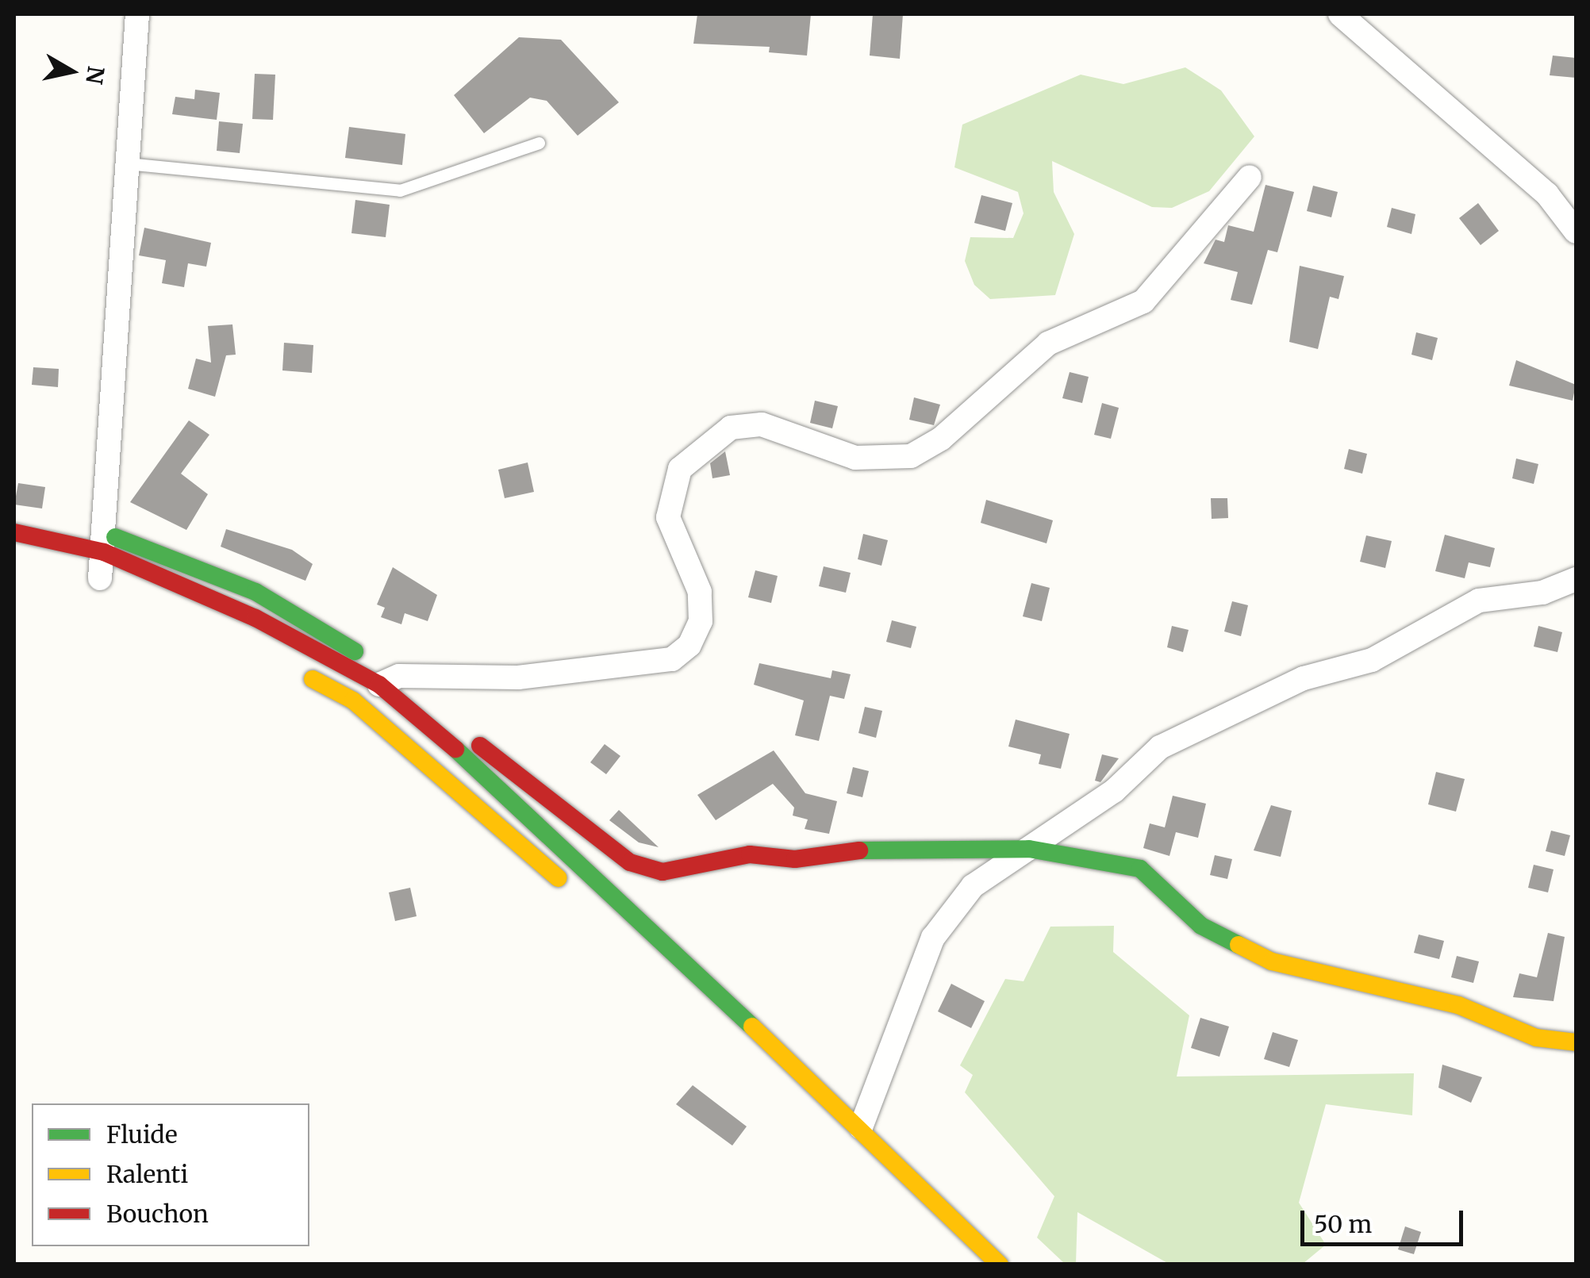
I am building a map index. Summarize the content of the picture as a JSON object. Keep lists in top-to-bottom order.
{
  "legend": ["Fluide", "Ralenti", "Bouchon"],
  "scale_bar": "50 m",
  "north": "right"
}
